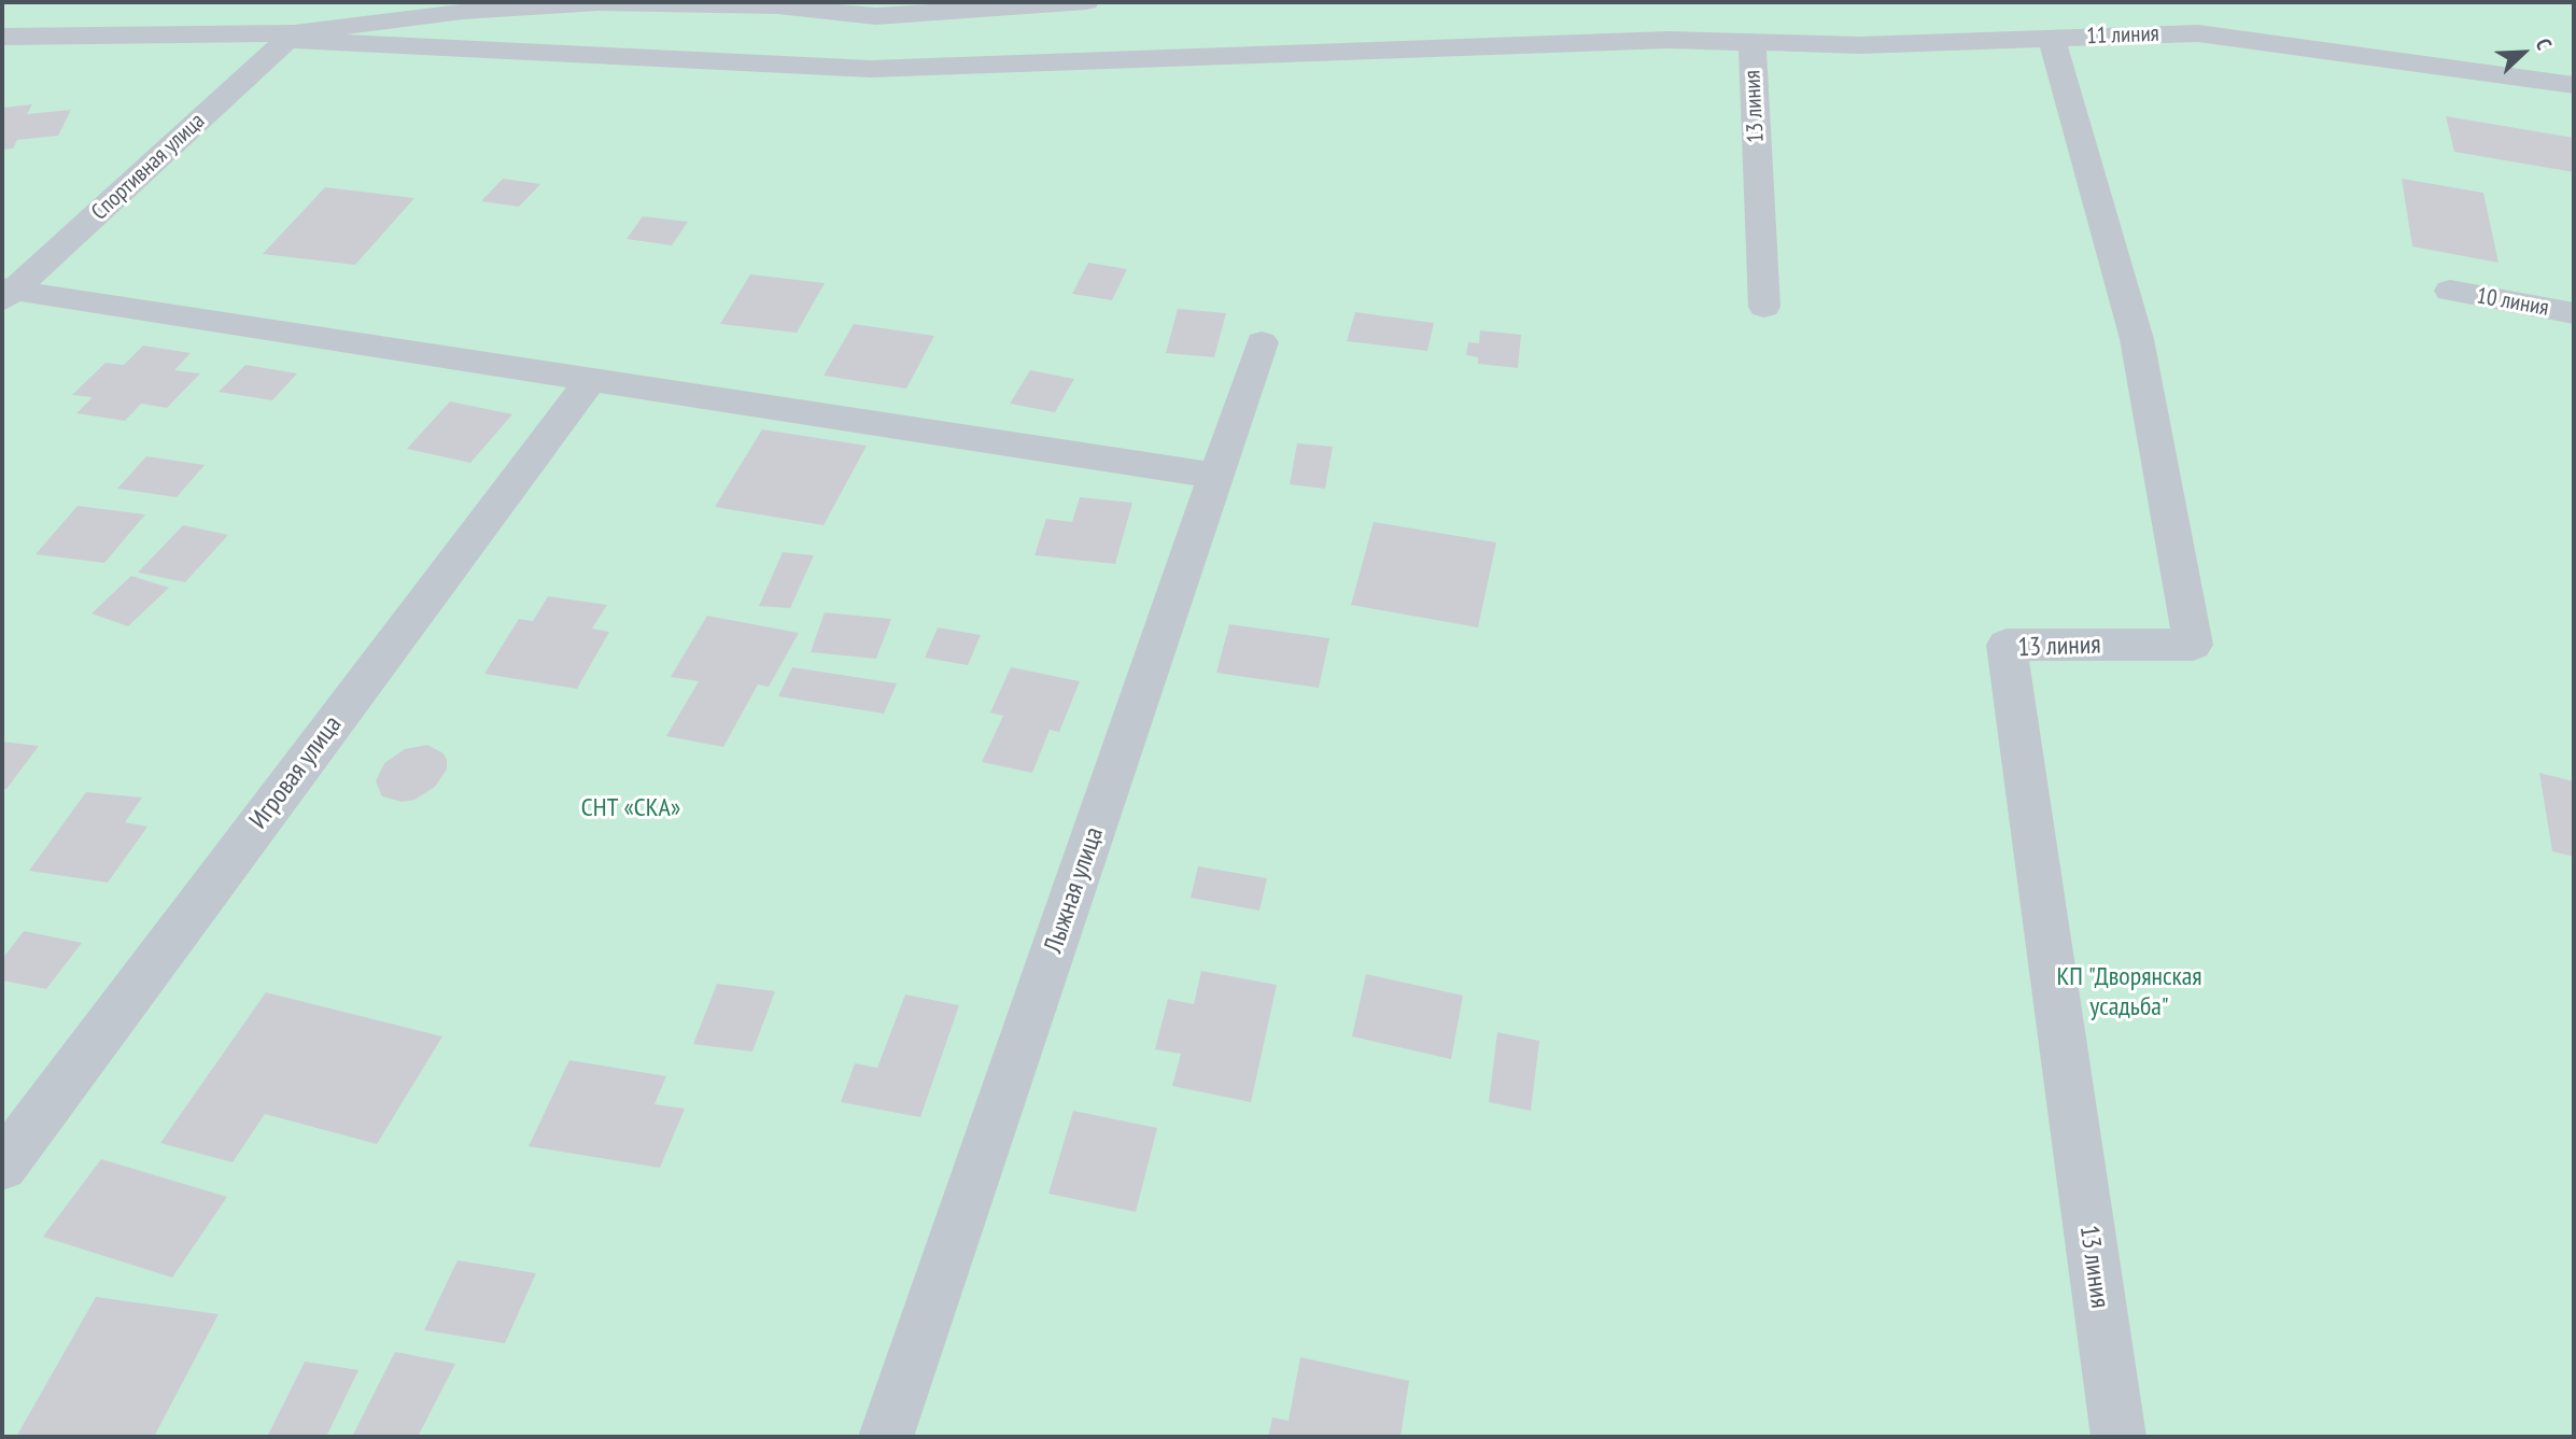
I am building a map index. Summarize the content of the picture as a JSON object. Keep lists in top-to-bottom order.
{
  "streets": {
    "street": [
      "11 линия",
      "13 линия",
      "Спортивная улица",
      "10 линия",
      "Игровая улица",
      "Лыжная улица"
    ]
  },
  "crossings": [
    ["11 линия", "13 линия"],
    ["11 линия", "Спортивная улица"]
  ],
  "parks": ["СНТ «СКА»", "КП \"Дворянская усадьба\""],
  "north": "top right"
}
